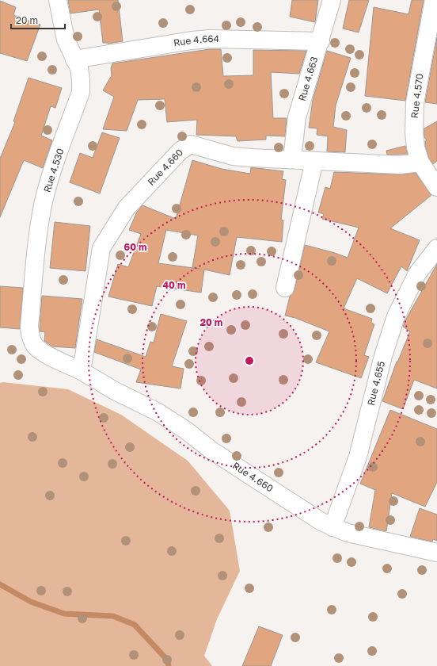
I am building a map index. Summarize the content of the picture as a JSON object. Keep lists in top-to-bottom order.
{
  "streets": {
    "street": [
      "Rue 4.664",
      "Rue 4.663",
      "Rue 4.570",
      "Rue 4.660",
      "Rue 4.530",
      "Rue 4.655"
    ]
  },
  "crossings": [
    ["Rue 4.664", "Rue 4.663"],
    ["Rue 4.664", "Rue 4.530"],
    ["Rue 4.663", "Rue 4.660"],
    ["Rue 4.570", "Rue 4.660"],
    ["Rue 4.660", "Rue 4.530"],
    ["Rue 4.660", "Rue 4.655"]
  ],
  "scale_bar": "20 m",
  "rings": ["60 m", "40 m", "20 m"]
}
